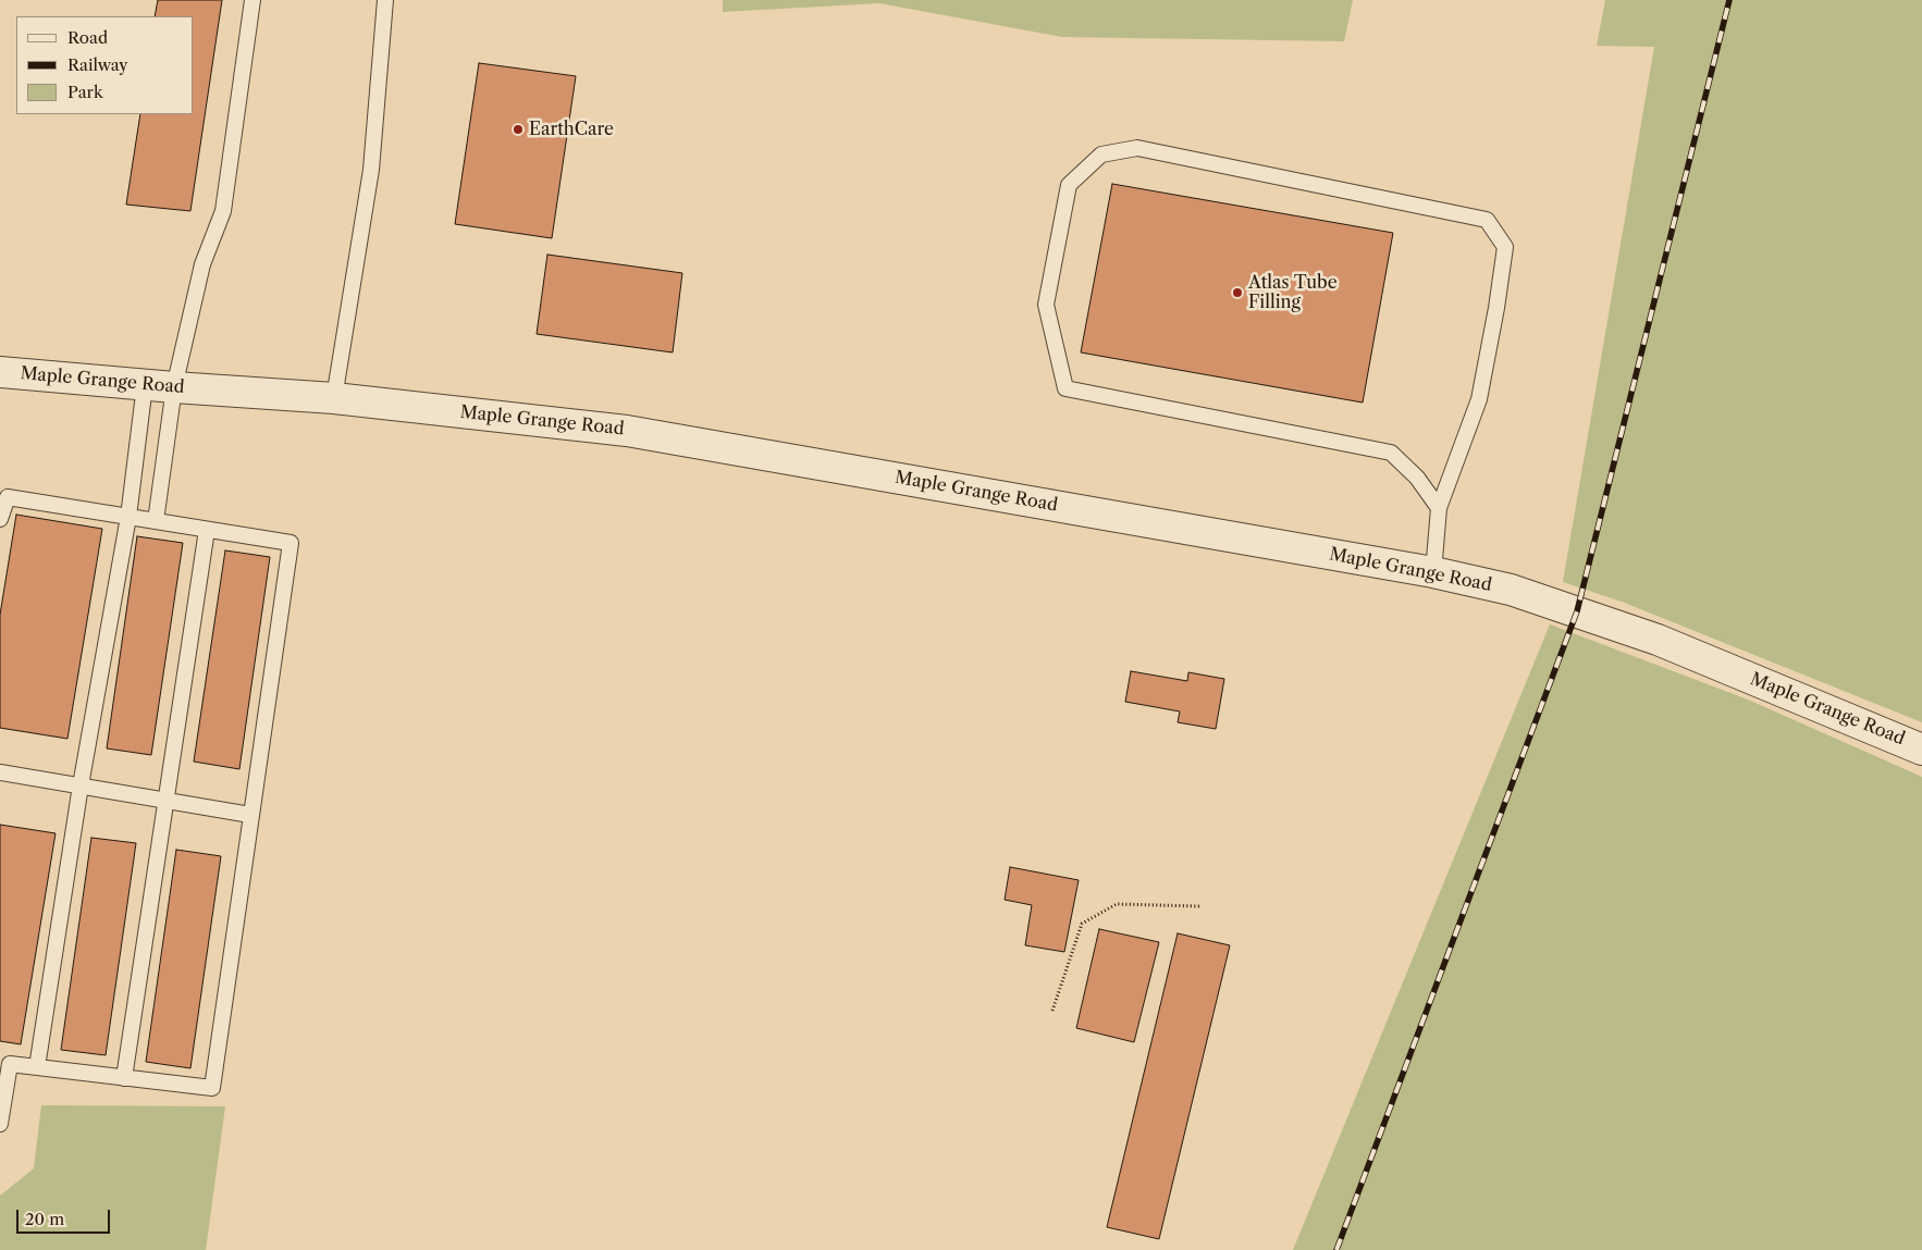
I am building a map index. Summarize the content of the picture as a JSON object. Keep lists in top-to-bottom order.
{
  "streets": {
    "street": ["Maple Grange Road"]
  },
  "places": ["EarthCare", "Atlas Tube Filling"],
  "legend": ["Road", "Railway", "Park"],
  "scale_bar": "20 m"
}
